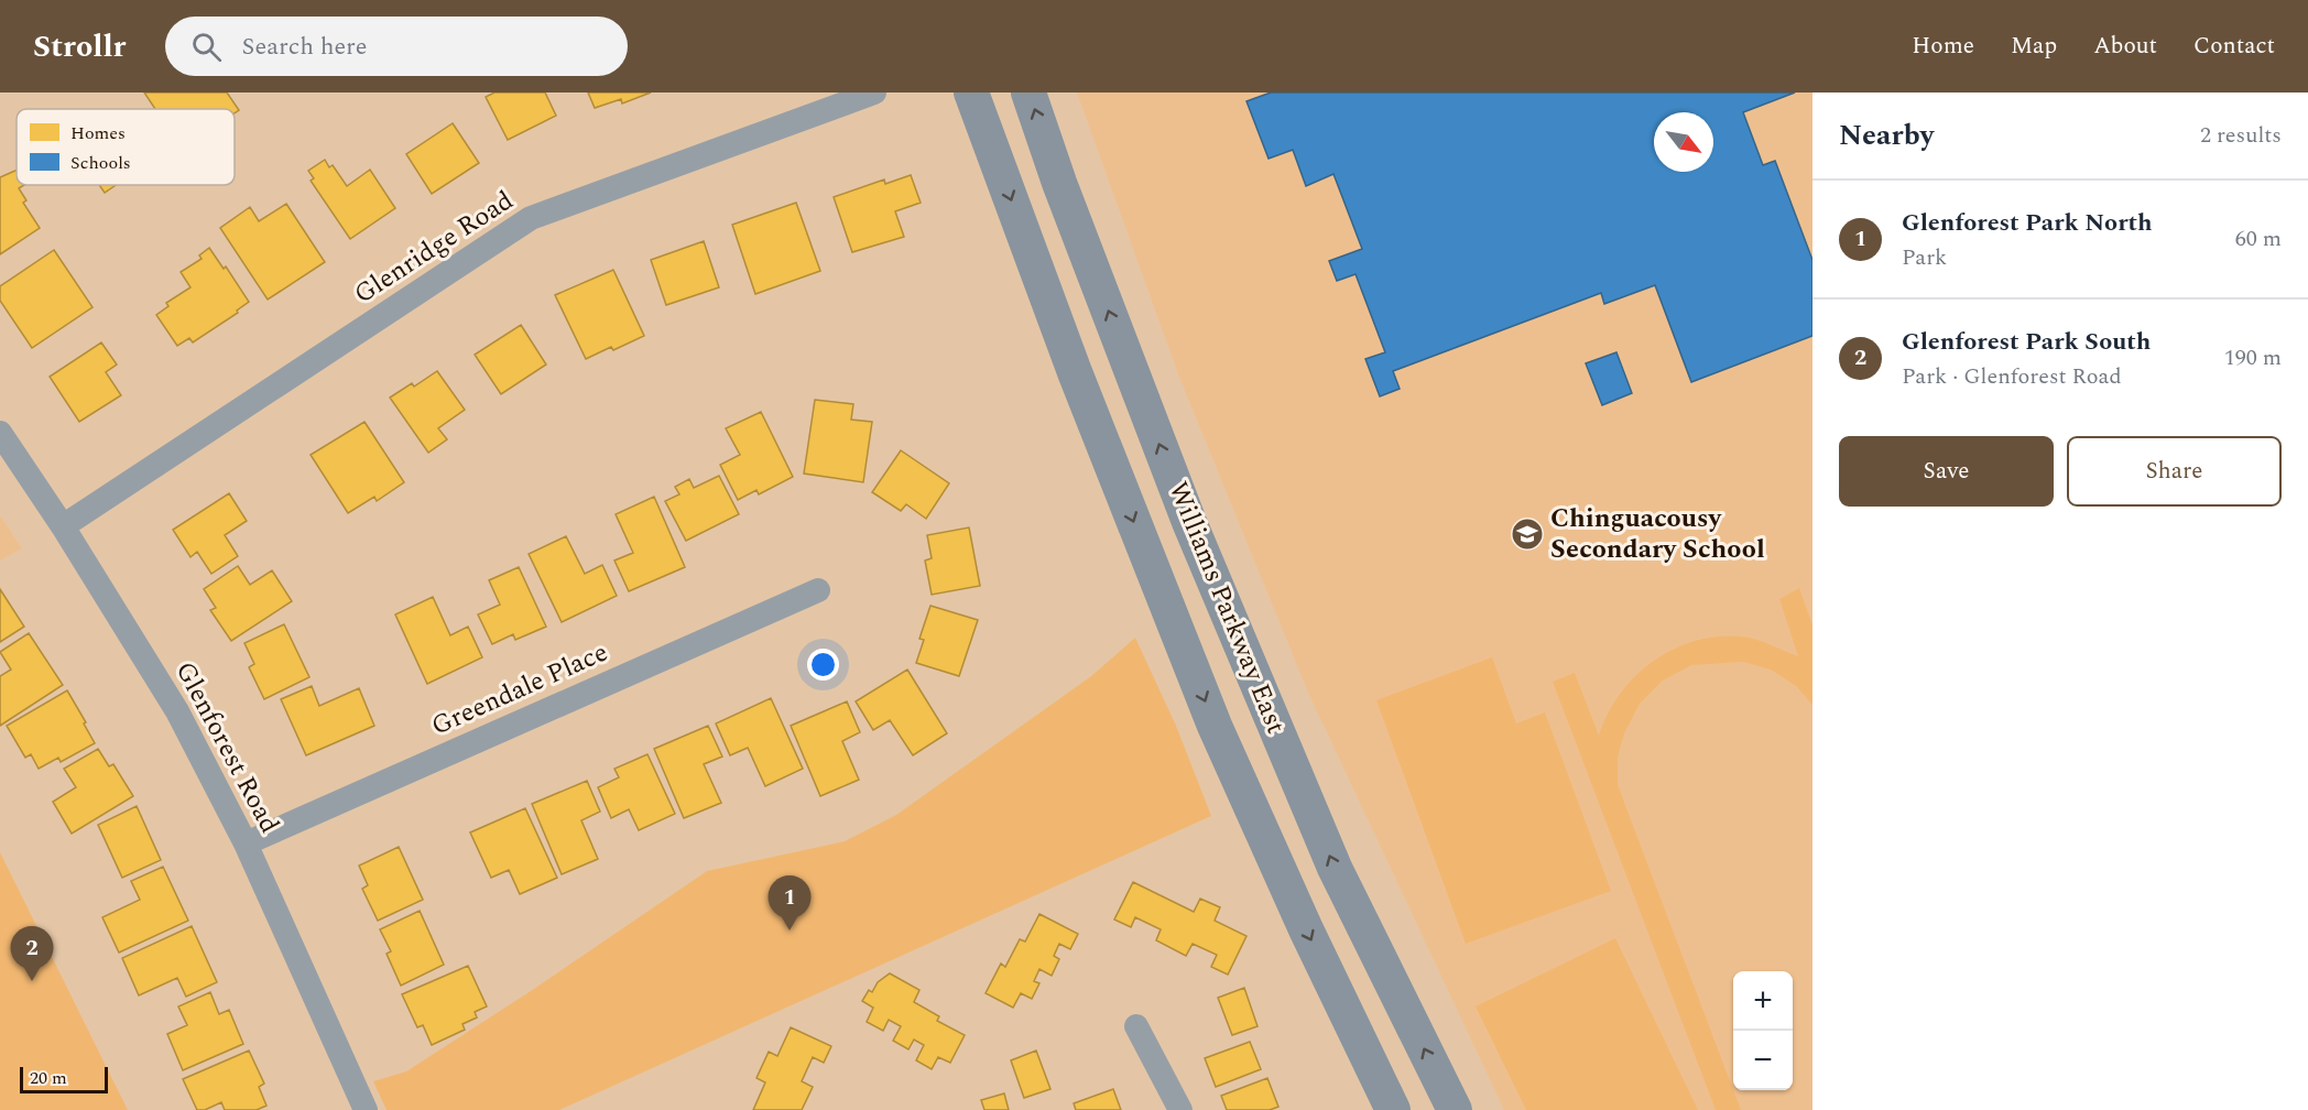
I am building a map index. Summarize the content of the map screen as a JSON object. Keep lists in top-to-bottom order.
{
  "streets": {
    "main road": ["Williams Parkway East"],
    "street": ["Glenridge Road", "Greendale Place", "Glenforest Road"]
  },
  "crossings": [
    ["Glenridge Road", "Glenforest Road"],
    ["Greendale Place", "Glenforest Road"]
  ],
  "places": {
    "school or university": ["Chinguacousy Secondary School"]
  },
  "legend": ["Homes", "Schools"],
  "scale_bar": "20 m",
  "north": "bottom right",
  "page": {
    "header": "Strollr",
    "search": "Search here",
    "nav": [
      "Home",
      "Map",
      "About",
      "Contact"
    ],
    "heading": ["Nearby", "2 results"],
    "list": [
      {
        "mark": "1",
        "name": "Glenforest Park North",
        "note": "Park",
        "value": "60 m"
      },
      {
        "mark": "2",
        "name": "Glenforest Park South",
        "note": "Park · Glenforest Road",
        "value": "190 m"
      }
    ],
    "buttons": ["Save", "Share"],
    "pins": ["1", "2"],
    "map_buttons": ["+", "−"],
    "scale": "20 m"
  }
}
